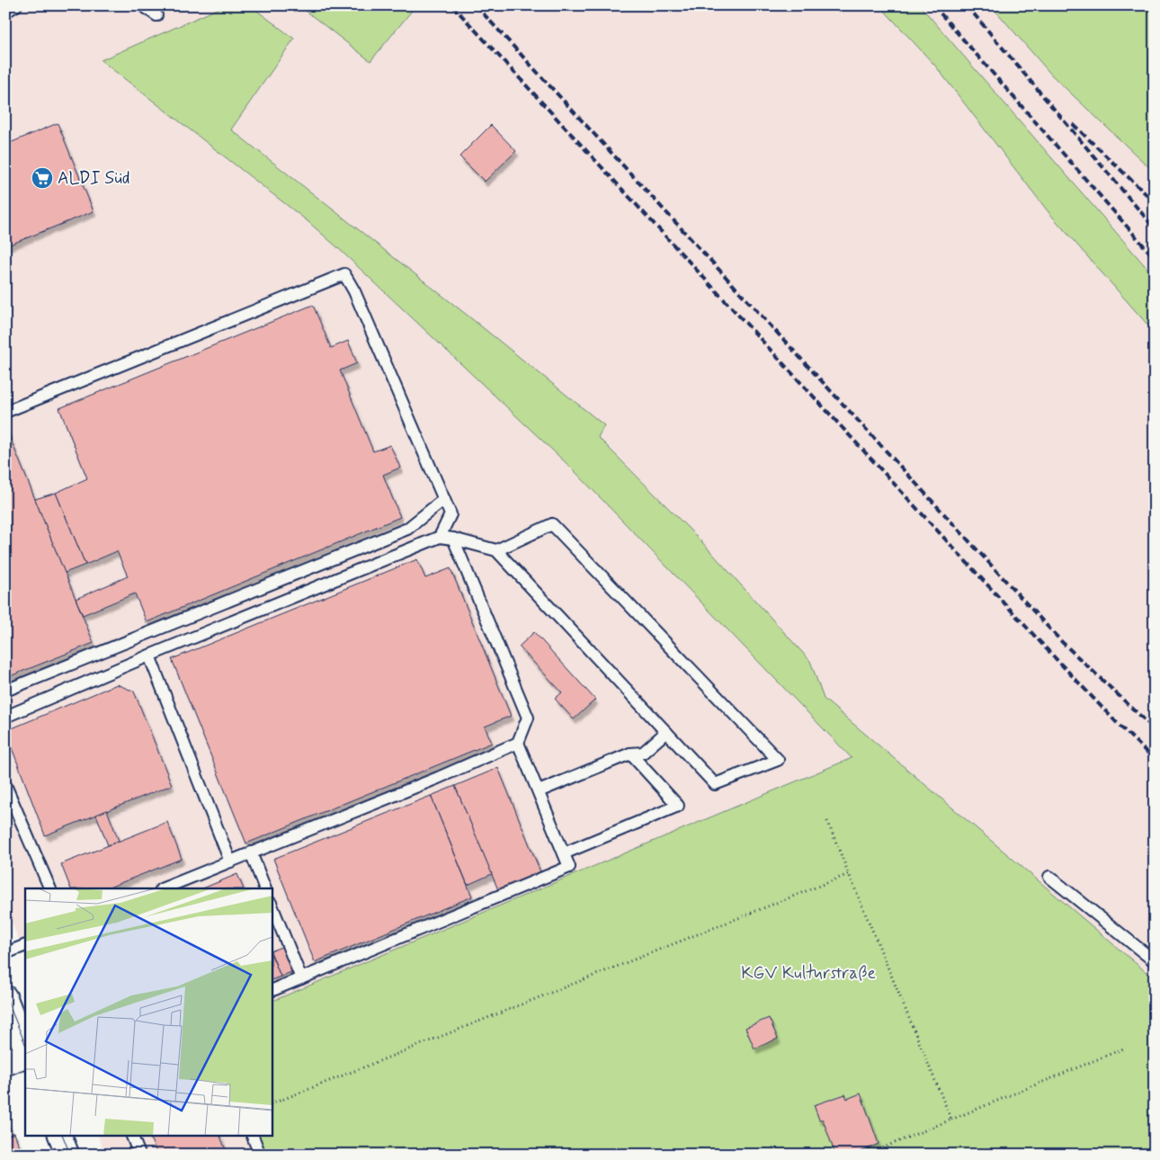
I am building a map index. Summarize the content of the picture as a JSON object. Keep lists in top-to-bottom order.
{
  "parks": ["KGV Kulturstraße"],
  "places": {
    "supermarket": ["ALDI Süd"]
  }
}
